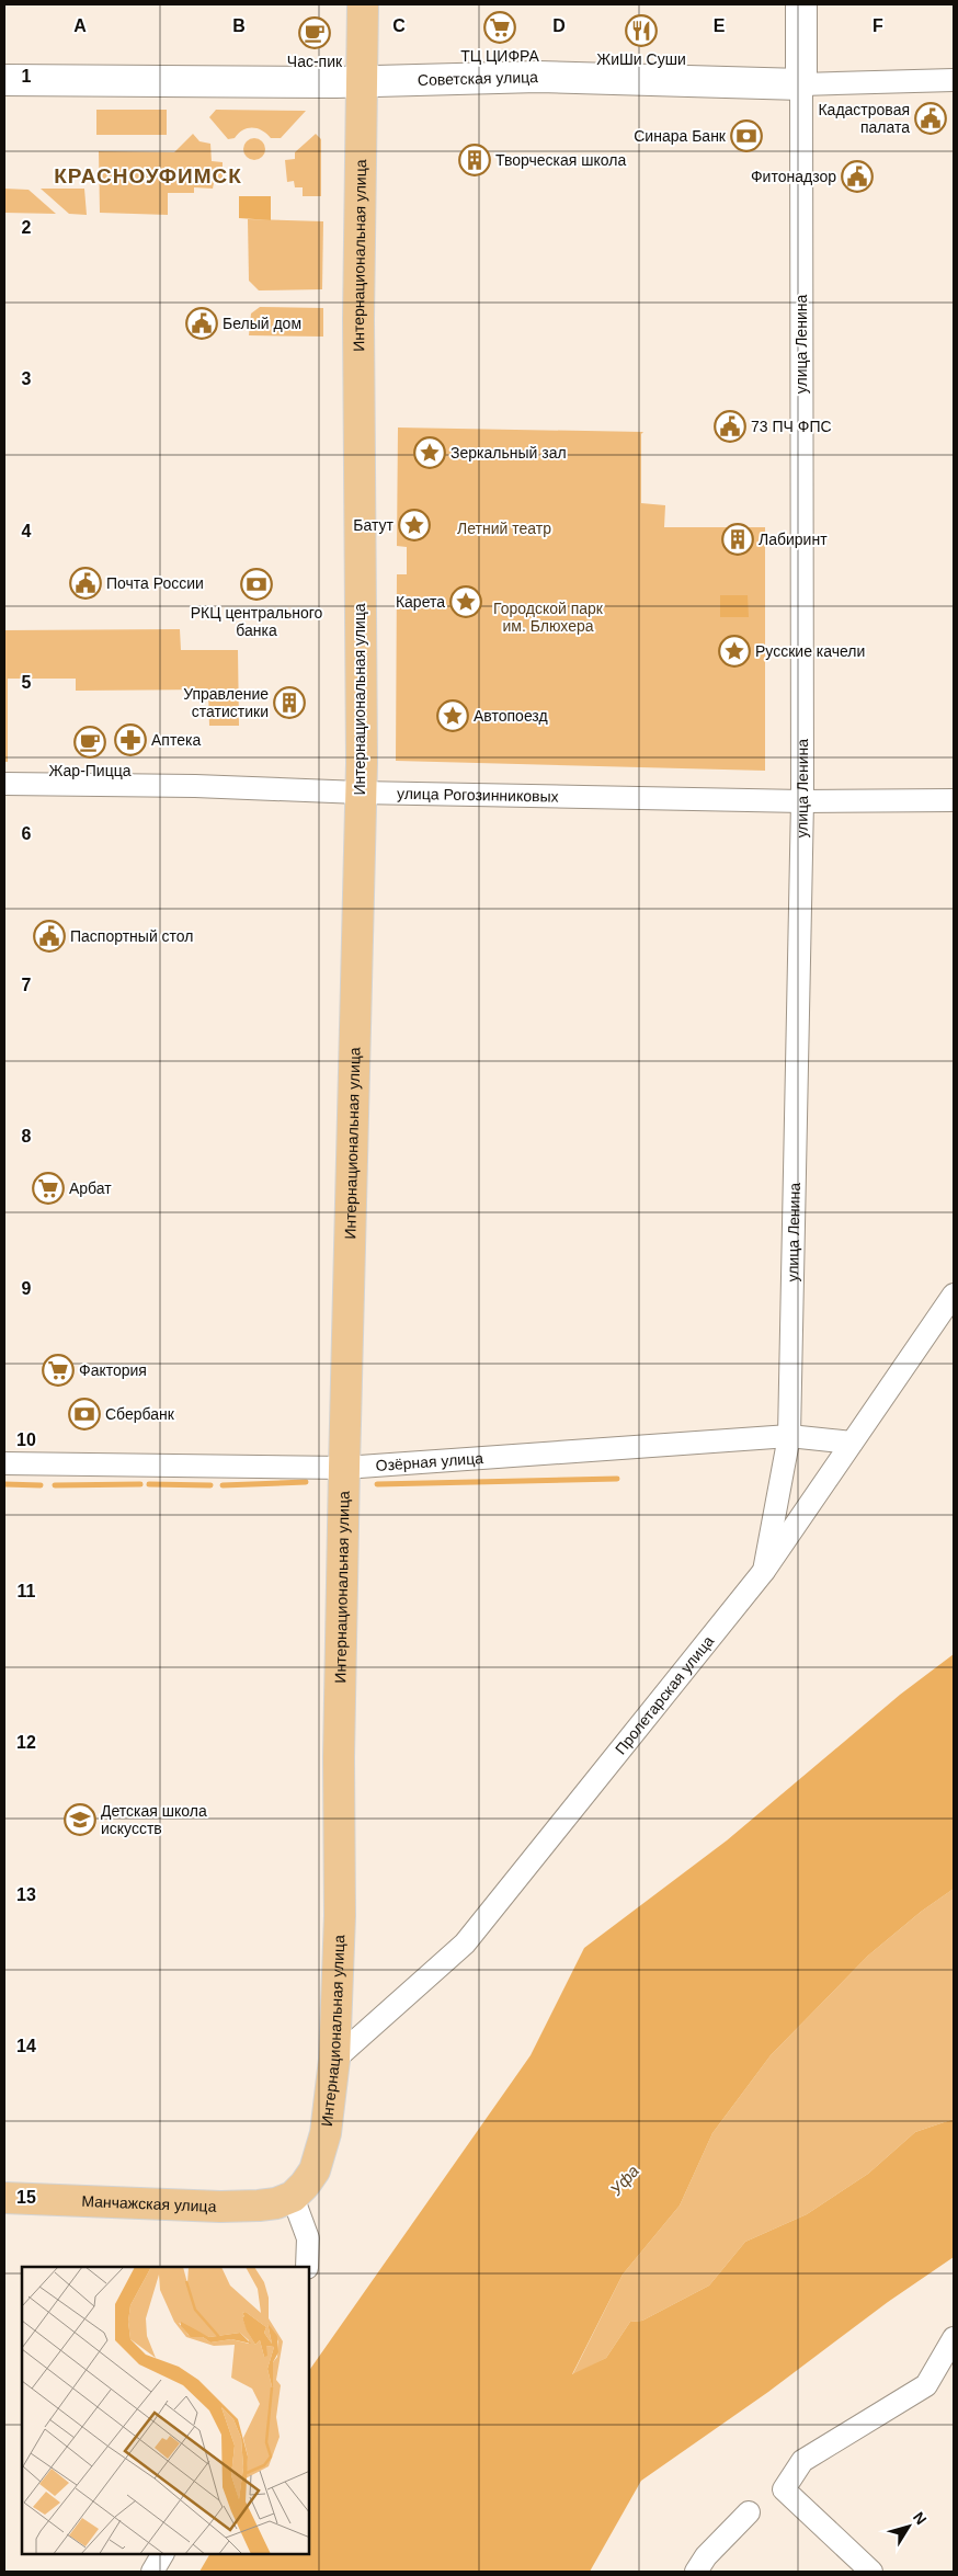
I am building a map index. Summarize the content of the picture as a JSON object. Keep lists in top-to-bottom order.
{
  "streets": {
    "main road": [
      "Советская улица",
      "Интернациональная улица",
      "улица Ленина",
      "Манчажская улица"
    ],
    "street": ["улица Рогозинниковых", "Озёрная улица", "Пролетарская улица"]
  },
  "crossings": [
    ["Советская улица", "Интернациональная улица"],
    ["Советская улица", "улица Ленина"],
    ["Интернациональная улица", "улица Рогозинниковых"],
    ["Интернациональная улица", "Озёрная улица"],
    ["Интернациональная улица", "Пролетарская улица"],
    ["Интернациональная улица", "Манчажская улица"],
    ["улица Ленина", "улица Рогозинниковых"],
    ["улица Ленина", "Озёрная улица"],
    ["улица Ленина", "Пролетарская улица"],
    ["Озёрная улица", "Пролетарская улица"]
  ],
  "districts": ["КРАСНОУФИМСК"],
  "water": ["Уфа"],
  "parks": ["Летний театр", "Городской парк им. Блюхера"],
  "places": {
    "supermarket": ["ТЦ ЦИФРА", "Арбат", "Фактория"],
    "restaurant": ["ЖиШи Суши"],
    "cafe": ["Час-пик", "Жар-Пицца"],
    "public building": [
      "Кадастровая палата",
      "Фитонадзор",
      "Белый дом",
      "73 ПЧ ФПС",
      "Почта России",
      "Паспортный стол"
    ],
    "bank": ["Синара Банк", "РКЦ центрального банка", "Сбербанк"],
    "building": ["Творческая школа", "Лабиринт", "Управление статистики"],
    "place": [
      "Зеркальный зал",
      "Батут",
      "Карета",
      "Русские качели",
      "Автопоезд"
    ],
    "pharmacy": ["Аптека"],
    "school or university": ["Детская школа искусств"]
  },
  "north": "top right",
  "grid": {
    "columns": [
      "A",
      "B",
      "C",
      "D",
      "E",
      "F"
    ],
    "rows": [
      "1",
      "2",
      "3",
      "4",
      "5",
      "6",
      "7",
      "8",
      "9",
      "10",
      "11",
      "12",
      "13",
      "14",
      "15"
    ]
  }
}
